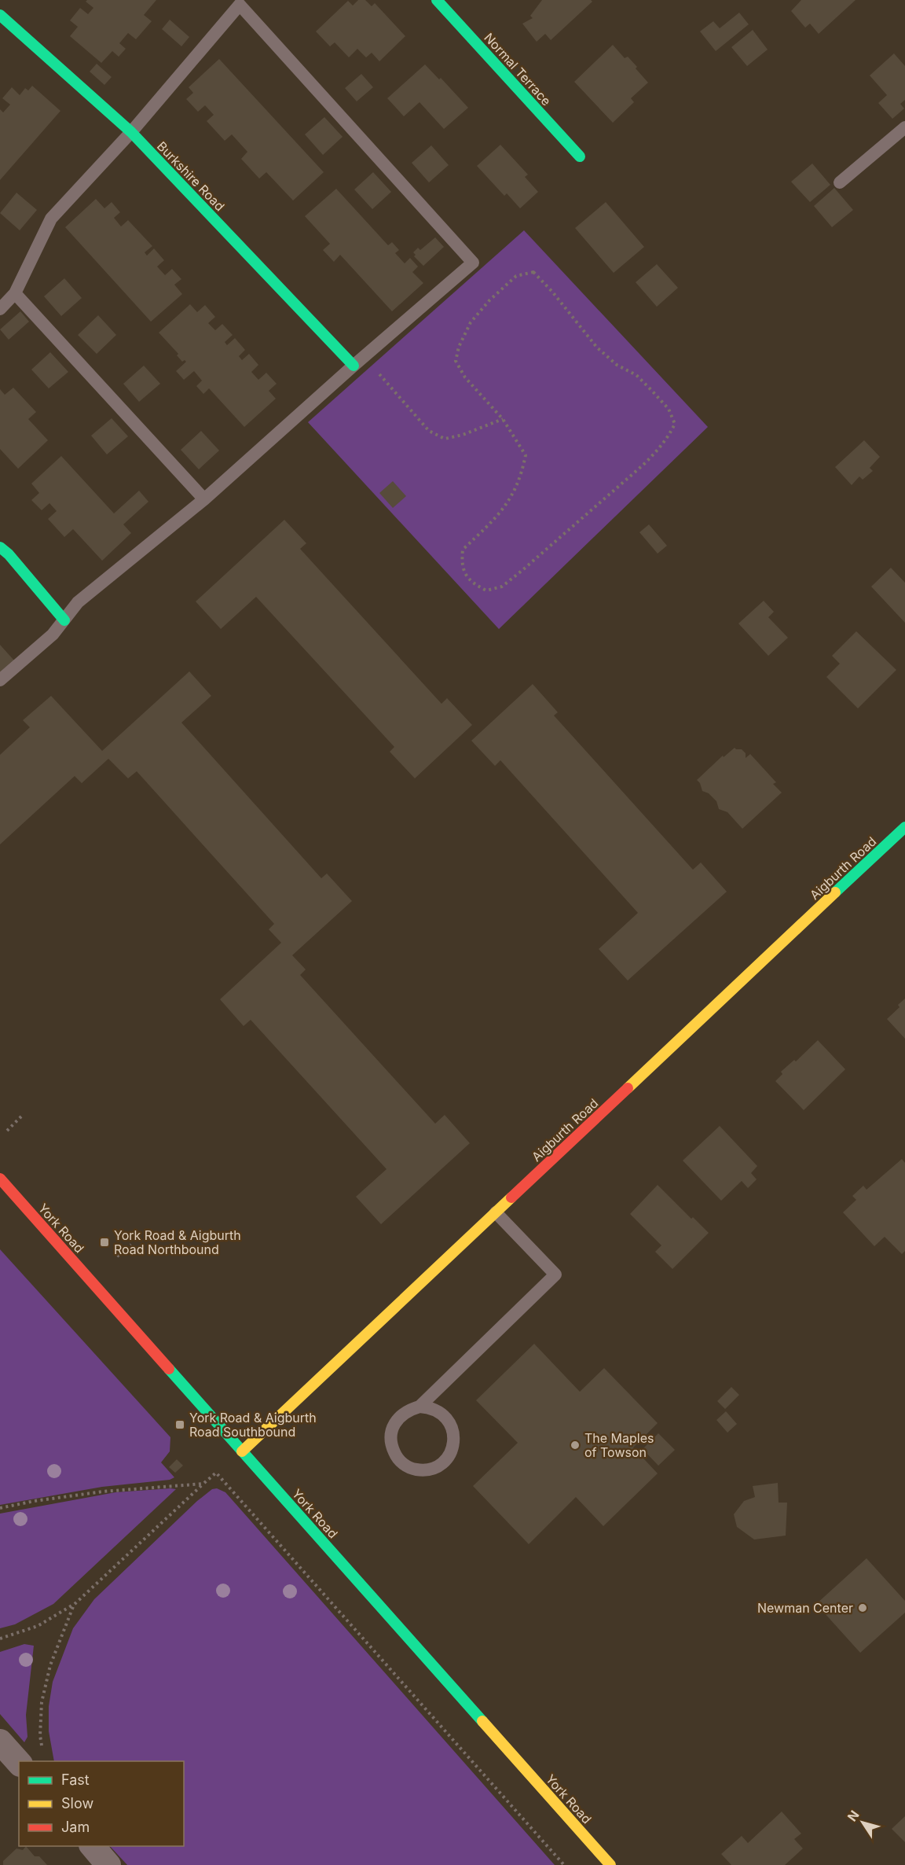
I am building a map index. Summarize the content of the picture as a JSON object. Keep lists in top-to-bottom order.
{
  "streets": {
    "street": [
      "Normal Terrace",
      "Burkshire Road",
      "Aigburth Road",
      "York Road"
    ]
  },
  "crossings": [
    ["Aigburth Road", "York Road"]
  ],
  "places": {
    "transit": ["York Road & Aigburth Road Northbound", "York Road & Aigburth Road Southbound"],
    "other": ["The Maples of Towson", "Newman Center"]
  },
  "legend": ["Fast", "Slow", "Jam"],
  "north": "top left"
}
